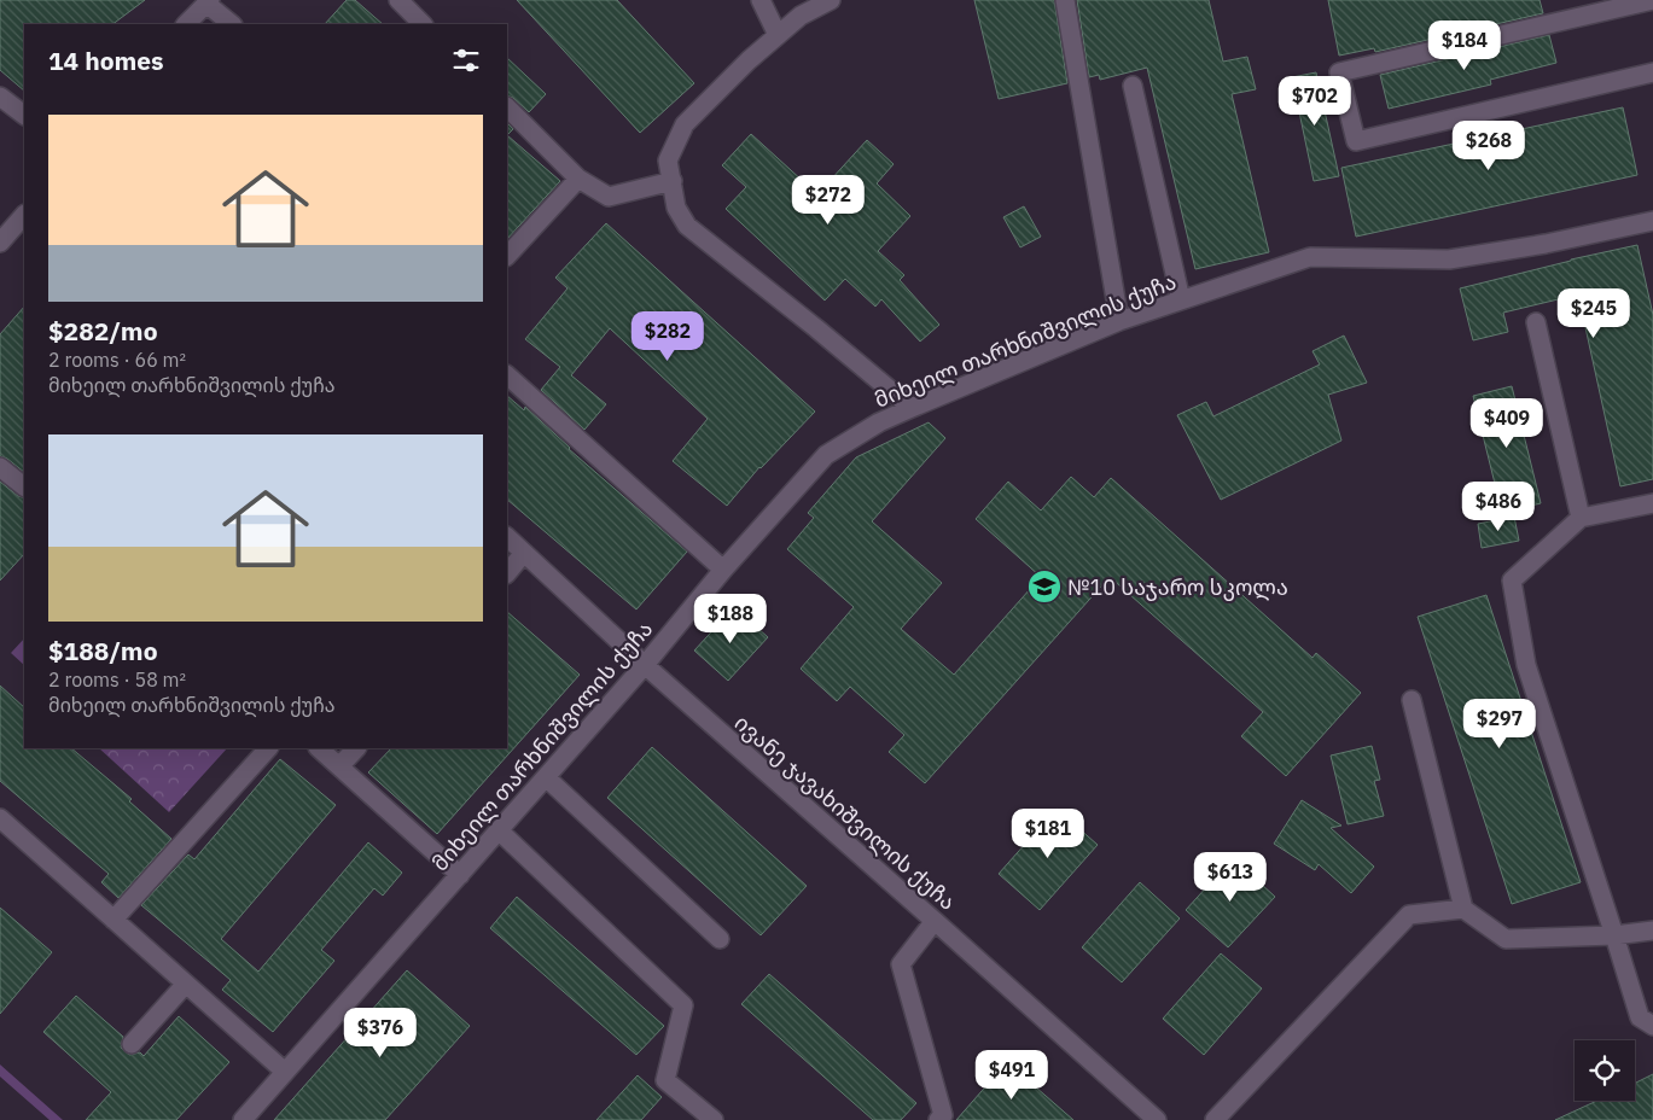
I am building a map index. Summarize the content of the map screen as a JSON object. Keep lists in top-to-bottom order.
{
  "streets": {
    "street": ["მიხეილ თარხნიშვილის ქუჩა", "ივანე ჯავახიშვილის ქუჩა"]
  },
  "crossings": [
    ["მიხეილ თარხნიშვილის ქუჩა", "ივანე ჯავახიშვილის ქუჩა"]
  ],
  "places": {
    "school or university": ["№10 საჯარო სკოლა"]
  },
  "page": {
    "price": [
      "$184",
      "$702",
      "$268",
      "$272",
      "$245",
      "$282",
      "$409",
      "$486",
      "$188",
      "$297",
      "$181",
      "$613",
      "$376",
      "$491"
    ],
    "heading": "14 homes",
    "list": [
      {
        "name": "$282/mo",
        "note": "2 rooms · 66 m² · მიხეილ თარხნიშვილის ქუჩა"
      },
      {
        "name": "$188/mo",
        "note": "2 rooms · 58 m² · მიხეილ თარხნიშვილის ქუჩა"
      }
    ]
  }
}
